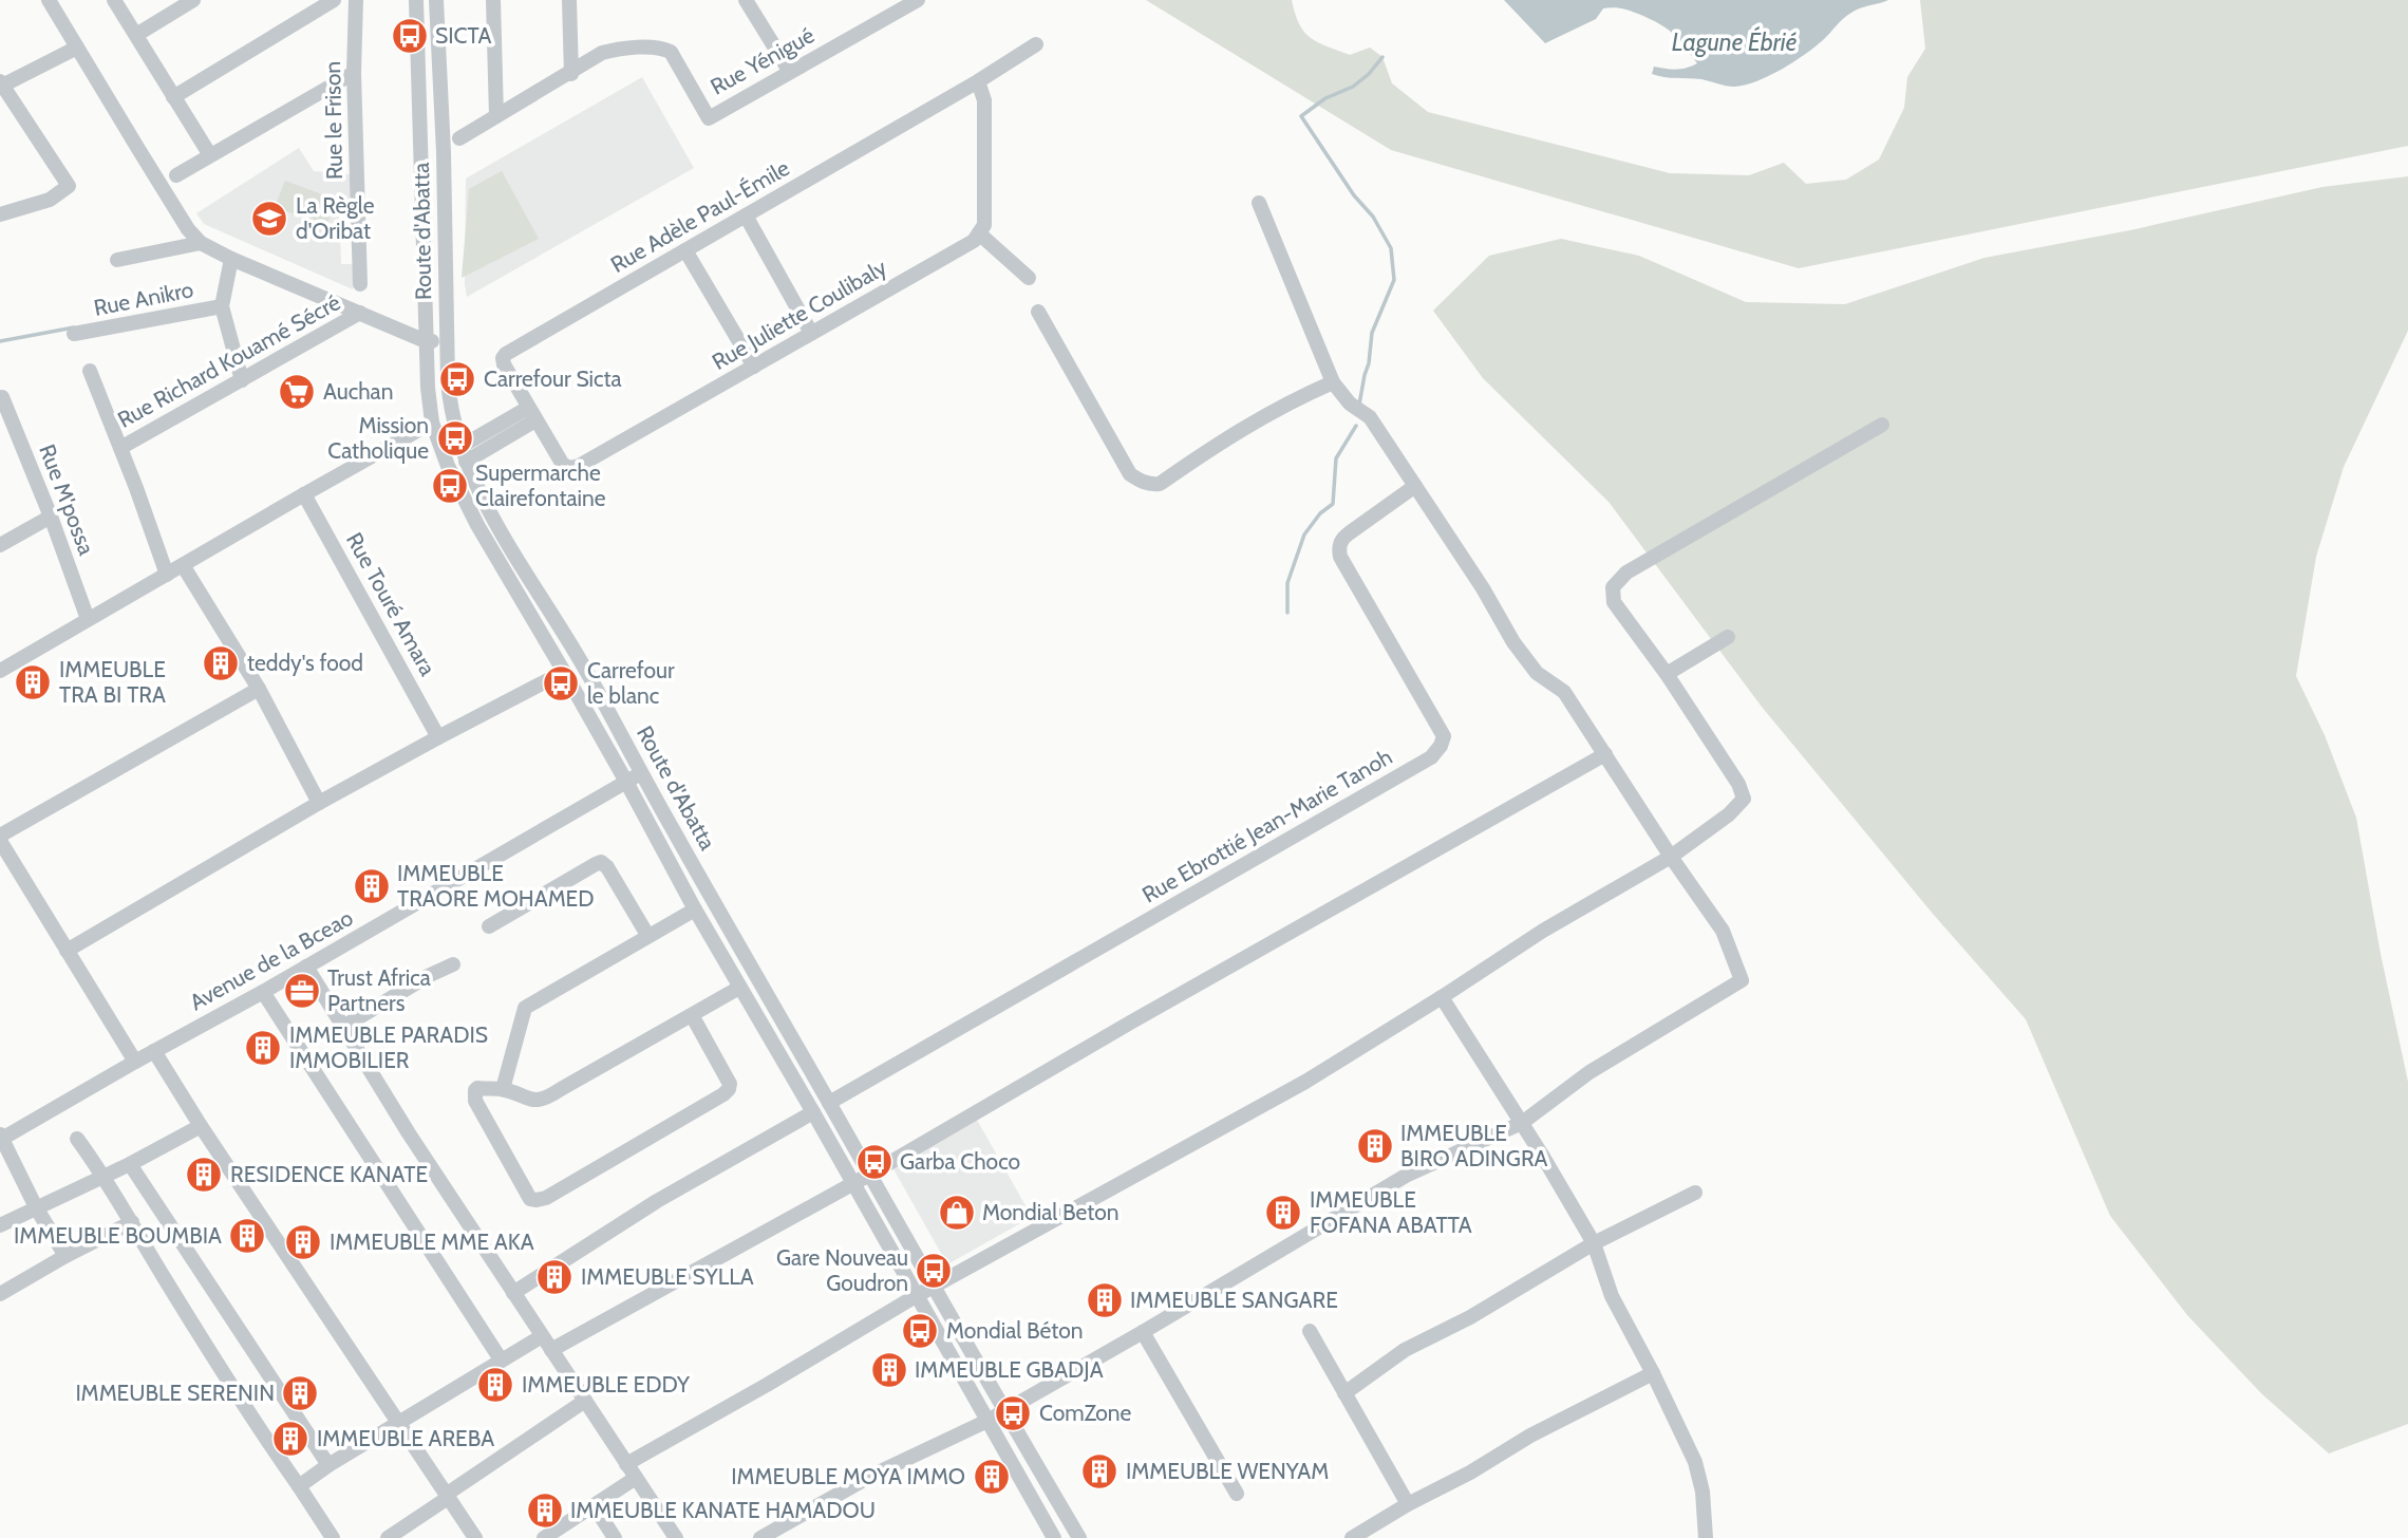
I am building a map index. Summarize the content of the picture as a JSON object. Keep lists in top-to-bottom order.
{
  "streets": {
    "street": [
      "Rue Yénigué",
      "Rue le Frison",
      "Rue Adèle Paul-Émile",
      "Route d'Abatta",
      "Rue Anikro",
      "Rue Juliette Coulibaly",
      "Rue Richard Kouamé Sécré",
      "Rue M'possa",
      "Rue Touré Amara",
      "Rue Ebrottié Jean-Marie Tanoh",
      "Avenue de la Bceao"
    ]
  },
  "crossings": [
    ["Rue Adèle Paul-Émile", "Rue Juliette Coulibaly"],
    ["Route d'Abatta", "Rue Ebrottié Jean-Marie Tanoh"],
    ["Route d'Abatta", "Avenue de la Bceao"]
  ],
  "water": ["Lagune Ébrié"],
  "places": {
    "bus stop": [
      "SICTA",
      "Carrefour Sicta",
      "Mission Catholique",
      "Supermarche Clairefontaine",
      "Carrefour le blanc",
      "Garba Choco",
      "Gare Nouveau Goudron",
      "Mondial Béton",
      "ComZone"
    ],
    "school or university": ["La Règle d'Oribat"],
    "supermarket": ["Auchan"],
    "building": [
      "teddy's food",
      "IMMEUBLE TRA BI TRA",
      "IMMEUBLE TRAORE MOHAMED",
      "IMMEUBLE PARADIS IMMOBILIER",
      "IMMEUBLE BIRO ADINGRA",
      "RESIDENCE KANATE",
      "IMMEUBLE FOFANA ABATTA",
      "IMMEUBLE BOUMBIA",
      "IMMEUBLE MME AKA",
      "IMMEUBLE SYLLA",
      "IMMEUBLE SANGARE",
      "IMMEUBLE GBADJA",
      "IMMEUBLE EDDY",
      "IMMEUBLE SERENIN",
      "IMMEUBLE AREBA",
      "IMMEUBLE WENYAM",
      "IMMEUBLE MOYA IMMO",
      "IMMEUBLE KANATE HAMADOU"
    ],
    "office": ["Trust Africa Partners"],
    "shop": ["Mondial Beton"]
  }
}
